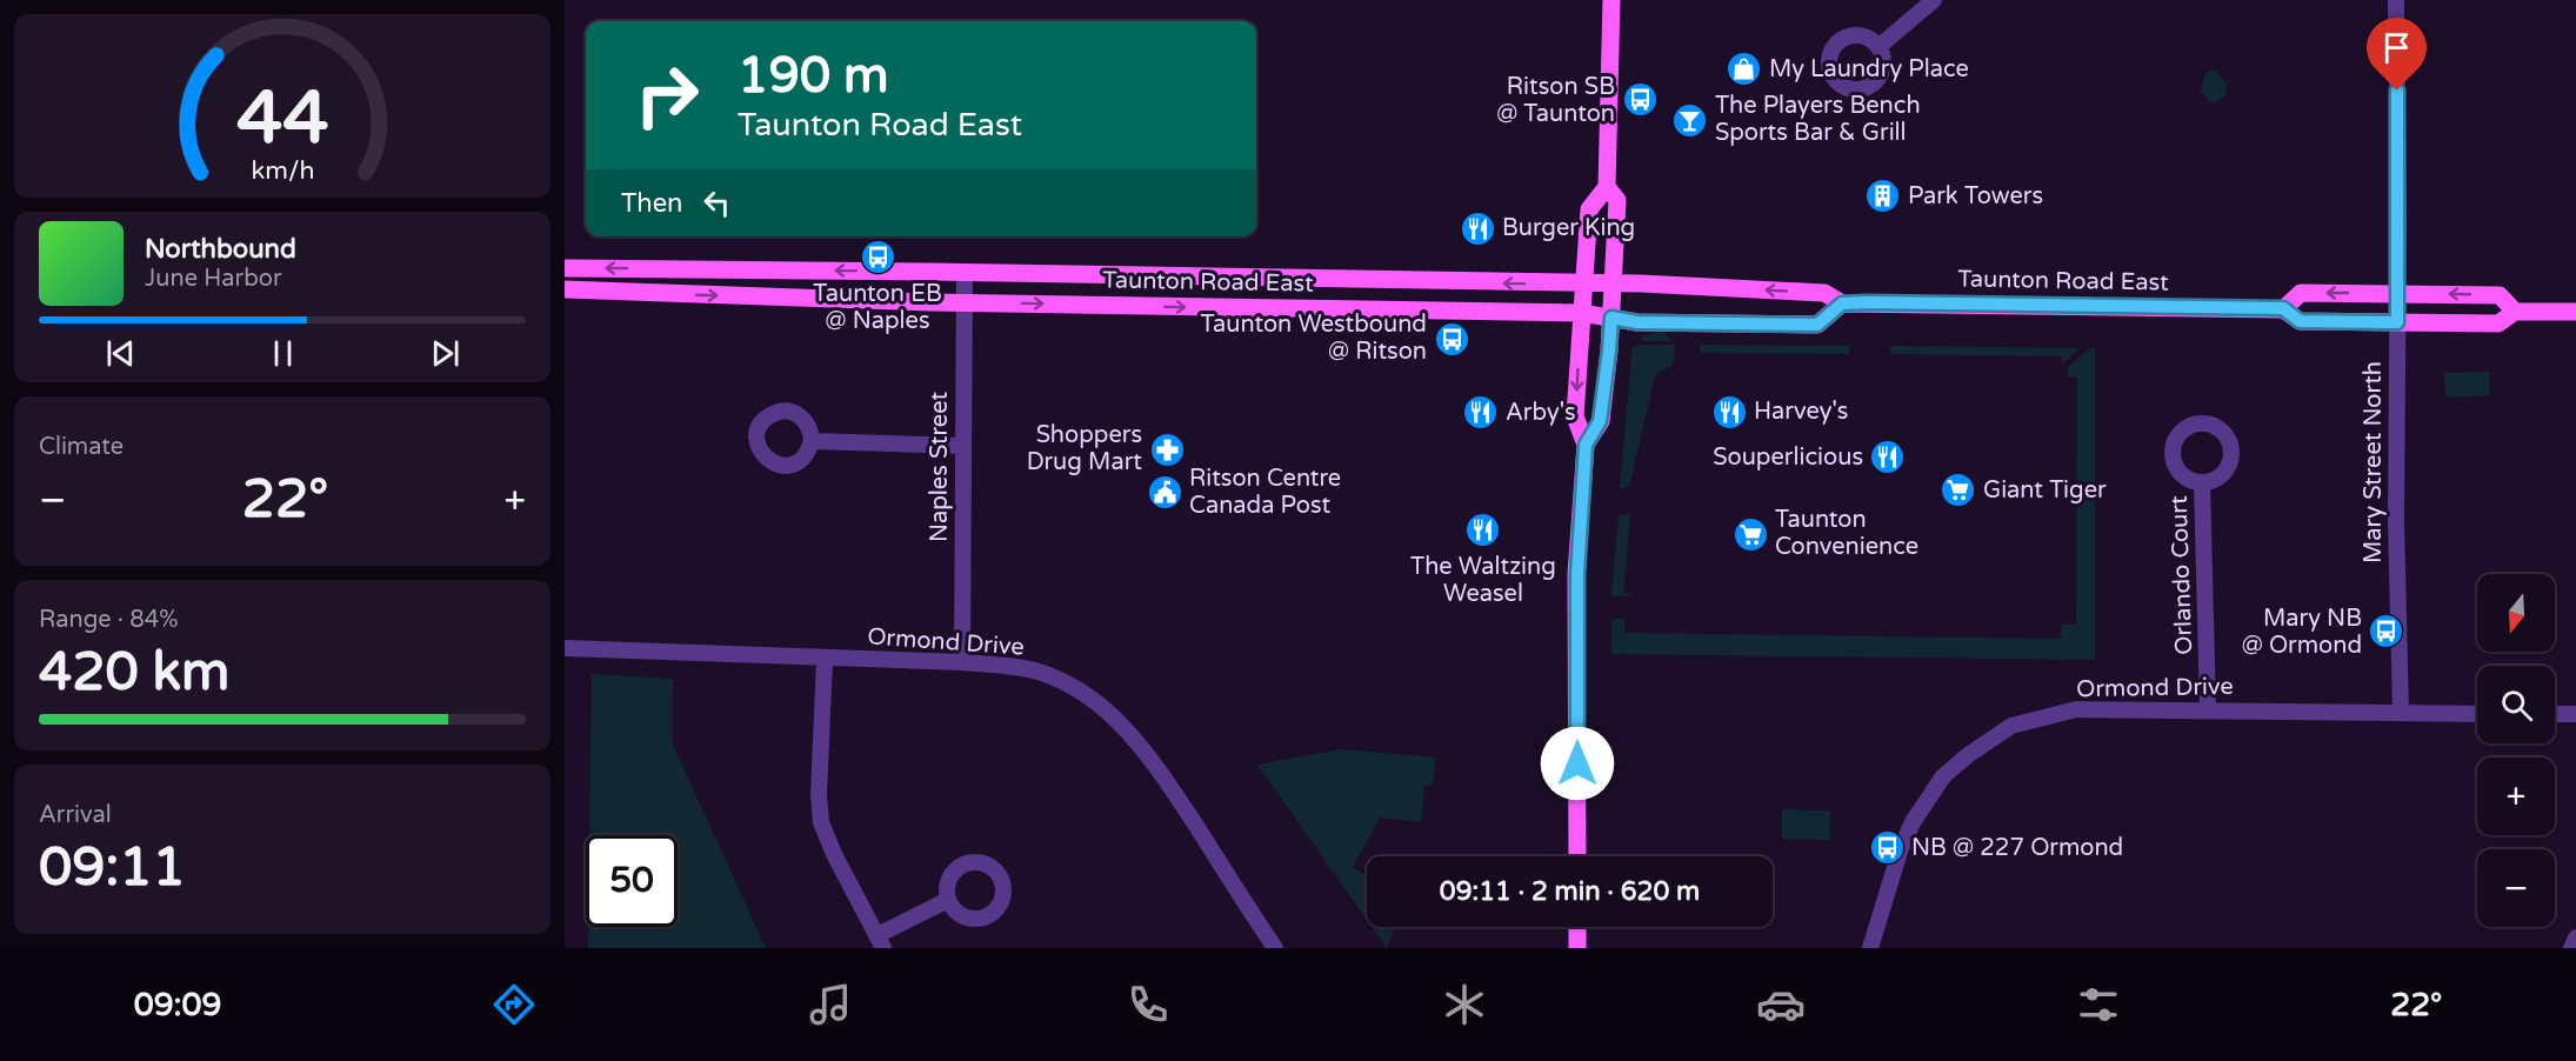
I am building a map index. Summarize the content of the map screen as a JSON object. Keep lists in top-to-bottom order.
{
  "streets": {
    "main road": ["Taunton Road East"],
    "street": [
      "Mary Street North",
      "Naples Street",
      "Orlando Court",
      "Ormond Drive"
    ]
  },
  "crossings": [
    ["Taunton Road East", "Mary Street North"],
    ["Taunton Road East", "Naples Street"],
    ["Mary Street North", "Ormond Drive"],
    ["Naples Street", "Ormond Drive"],
    ["Orlando Court", "Ormond Drive"]
  ],
  "places": {
    "shop": ["My Laundry Place"],
    "bus stop": [
      "Ritson SB @ Taunton",
      "Taunton EB @ Naples",
      "Taunton Westbound @ Ritson",
      "Mary NB @ Ormond",
      "NB @ 227 Ormond"
    ],
    "bar": ["The Players Bench Sports Bar & Grill"],
    "building": ["Park Towers"],
    "restaurant": [
      "Burger King",
      "Harvey's",
      "Arby's",
      "Souperlicious",
      "The Waltzing Weasel"
    ],
    "pharmacy": ["Shoppers Drug Mart"],
    "supermarket": ["Giant Tiger", "Taunton Convenience"],
    "public building": ["Ritson Centre Canada Post"]
  },
  "north": "bottom",
  "page": {
    "turn": ["190 m", "Taunton Road East"],
    "then": "Then",
    "song": ["Northbound", "June Harbor"],
    "tile": [
      "Climate",
      ["Range · 84%", "420 km"],
      ["Arrival", "09:11"]
    ],
    "heat": ["−", "22°", "+"],
    "map_buttons": ["+", "−"],
    "limit": "50",
    "trip": "09:11 · 2 min · 620 m",
    "tabs": ["09:09", "22°"],
    "gauge": ["44", "km/h"]
  }
}
